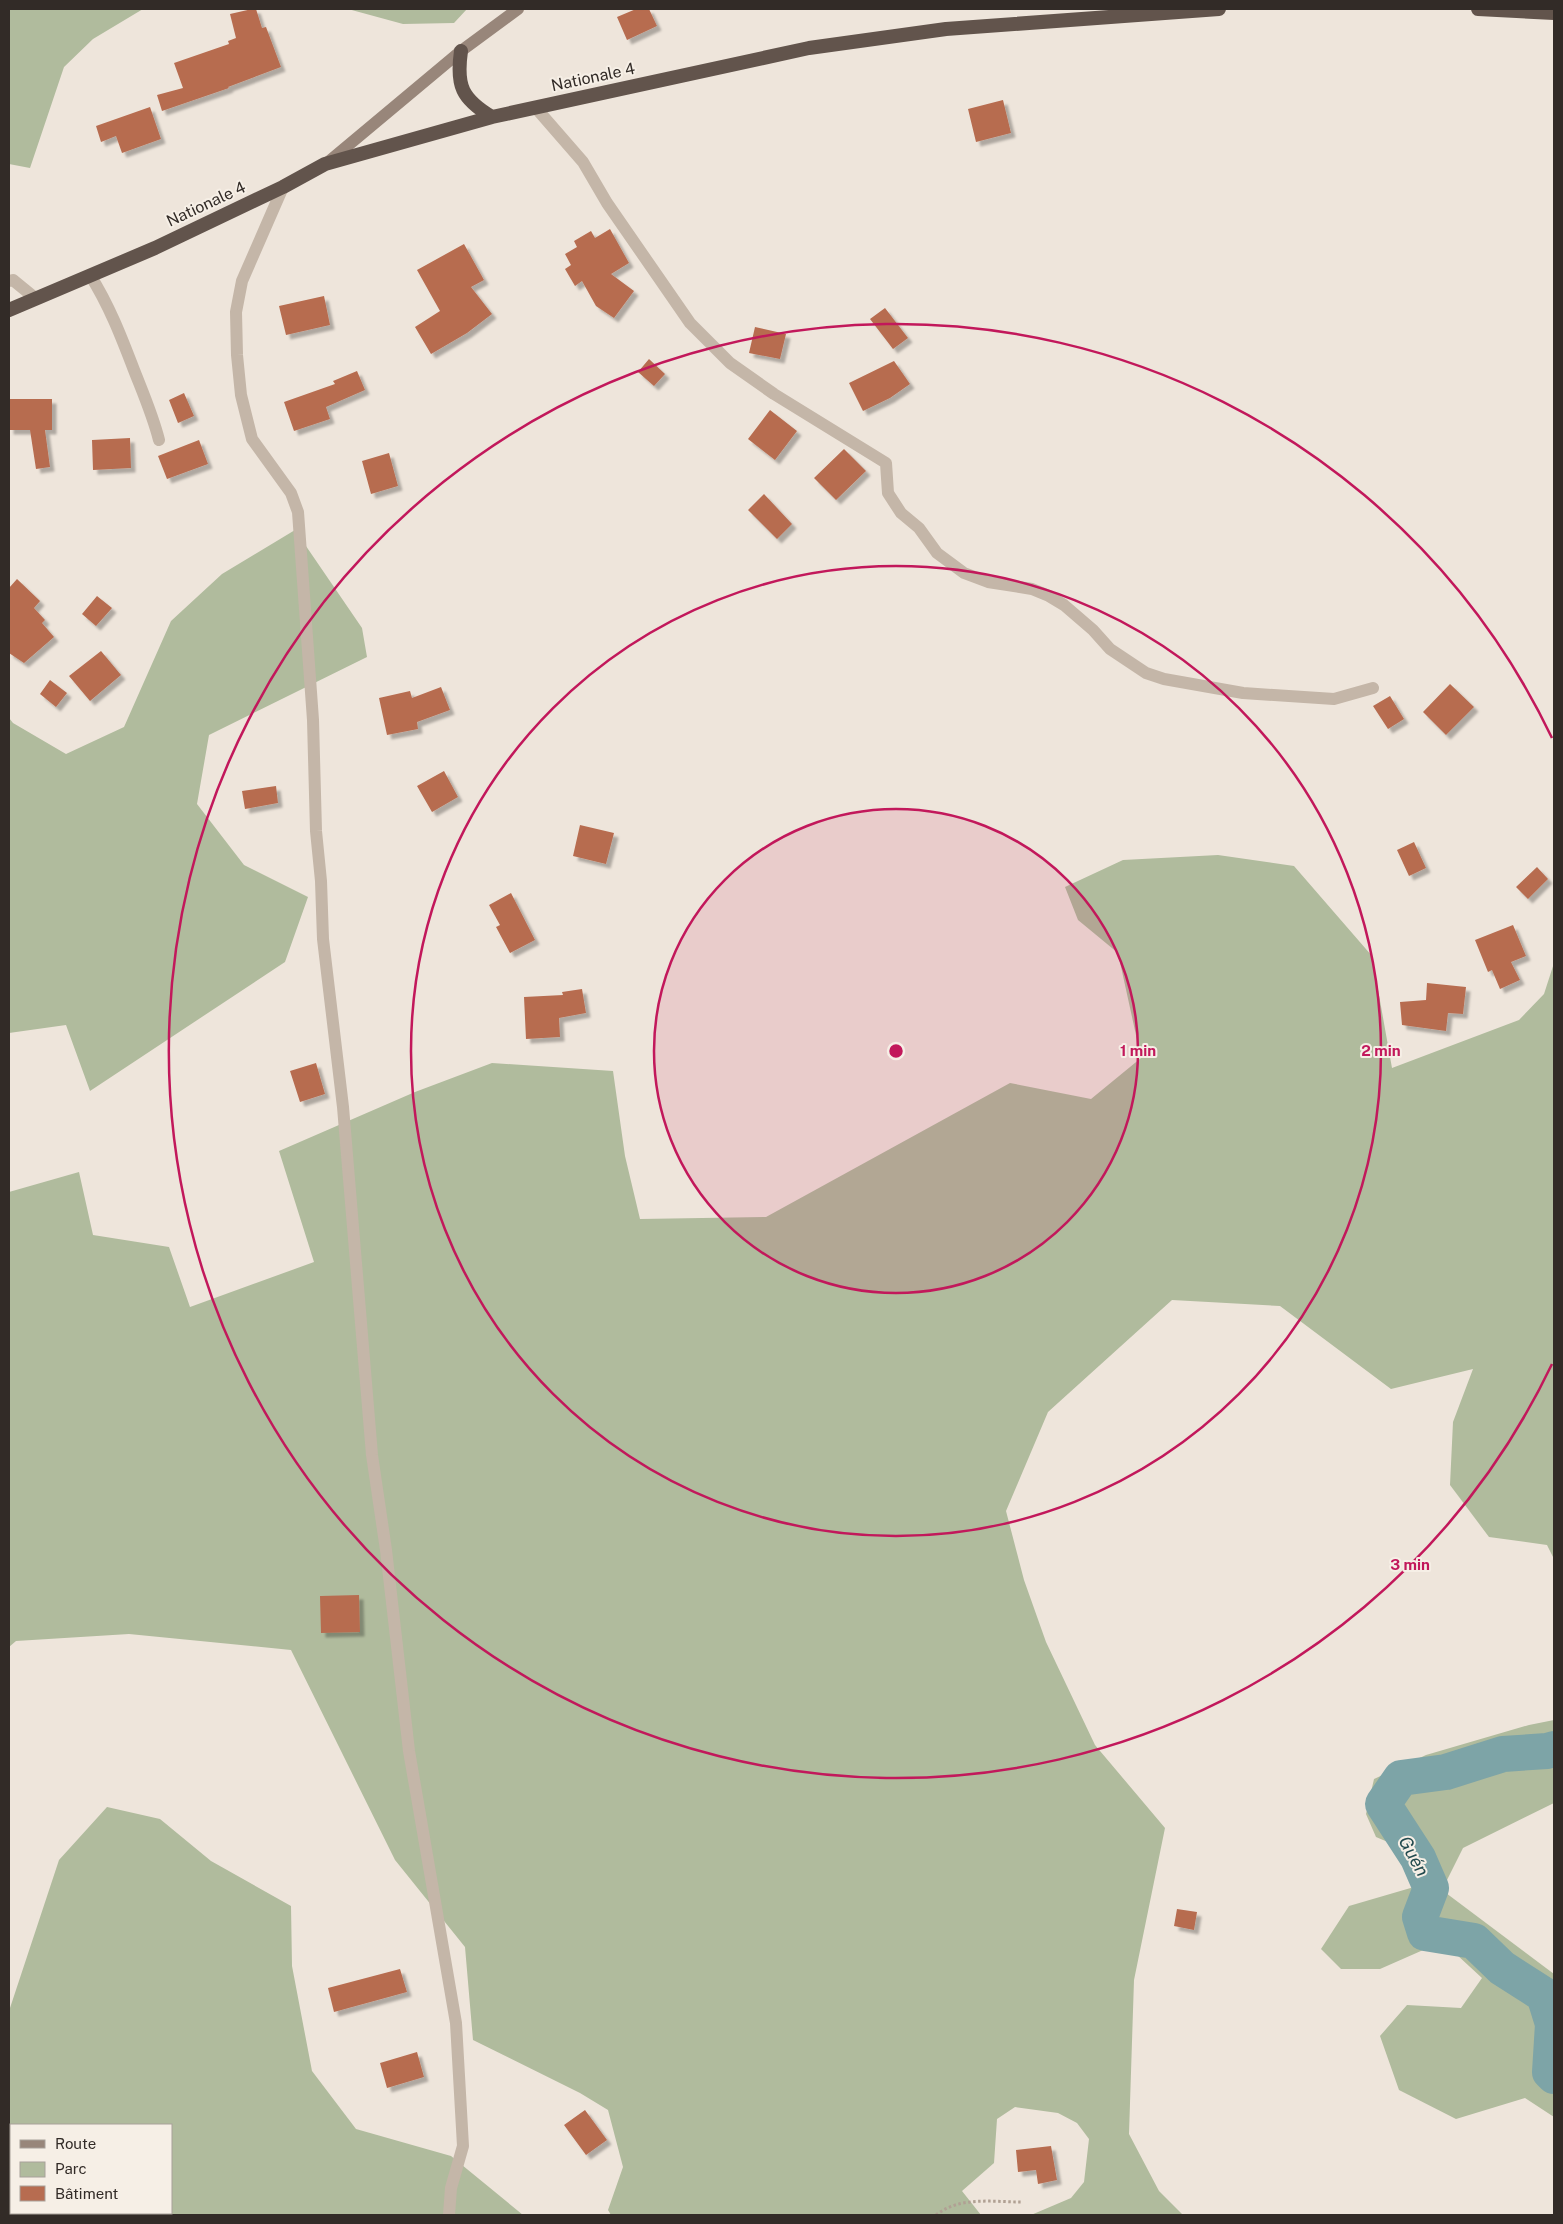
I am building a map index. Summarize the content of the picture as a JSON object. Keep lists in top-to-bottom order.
{
  "streets": {
    "highway": ["Nationale 4"]
  },
  "water": ["Guén"],
  "legend": ["Route", "Parc", "Bâtiment"],
  "rings": ["1 min", "2 min", "3 min"]
}
